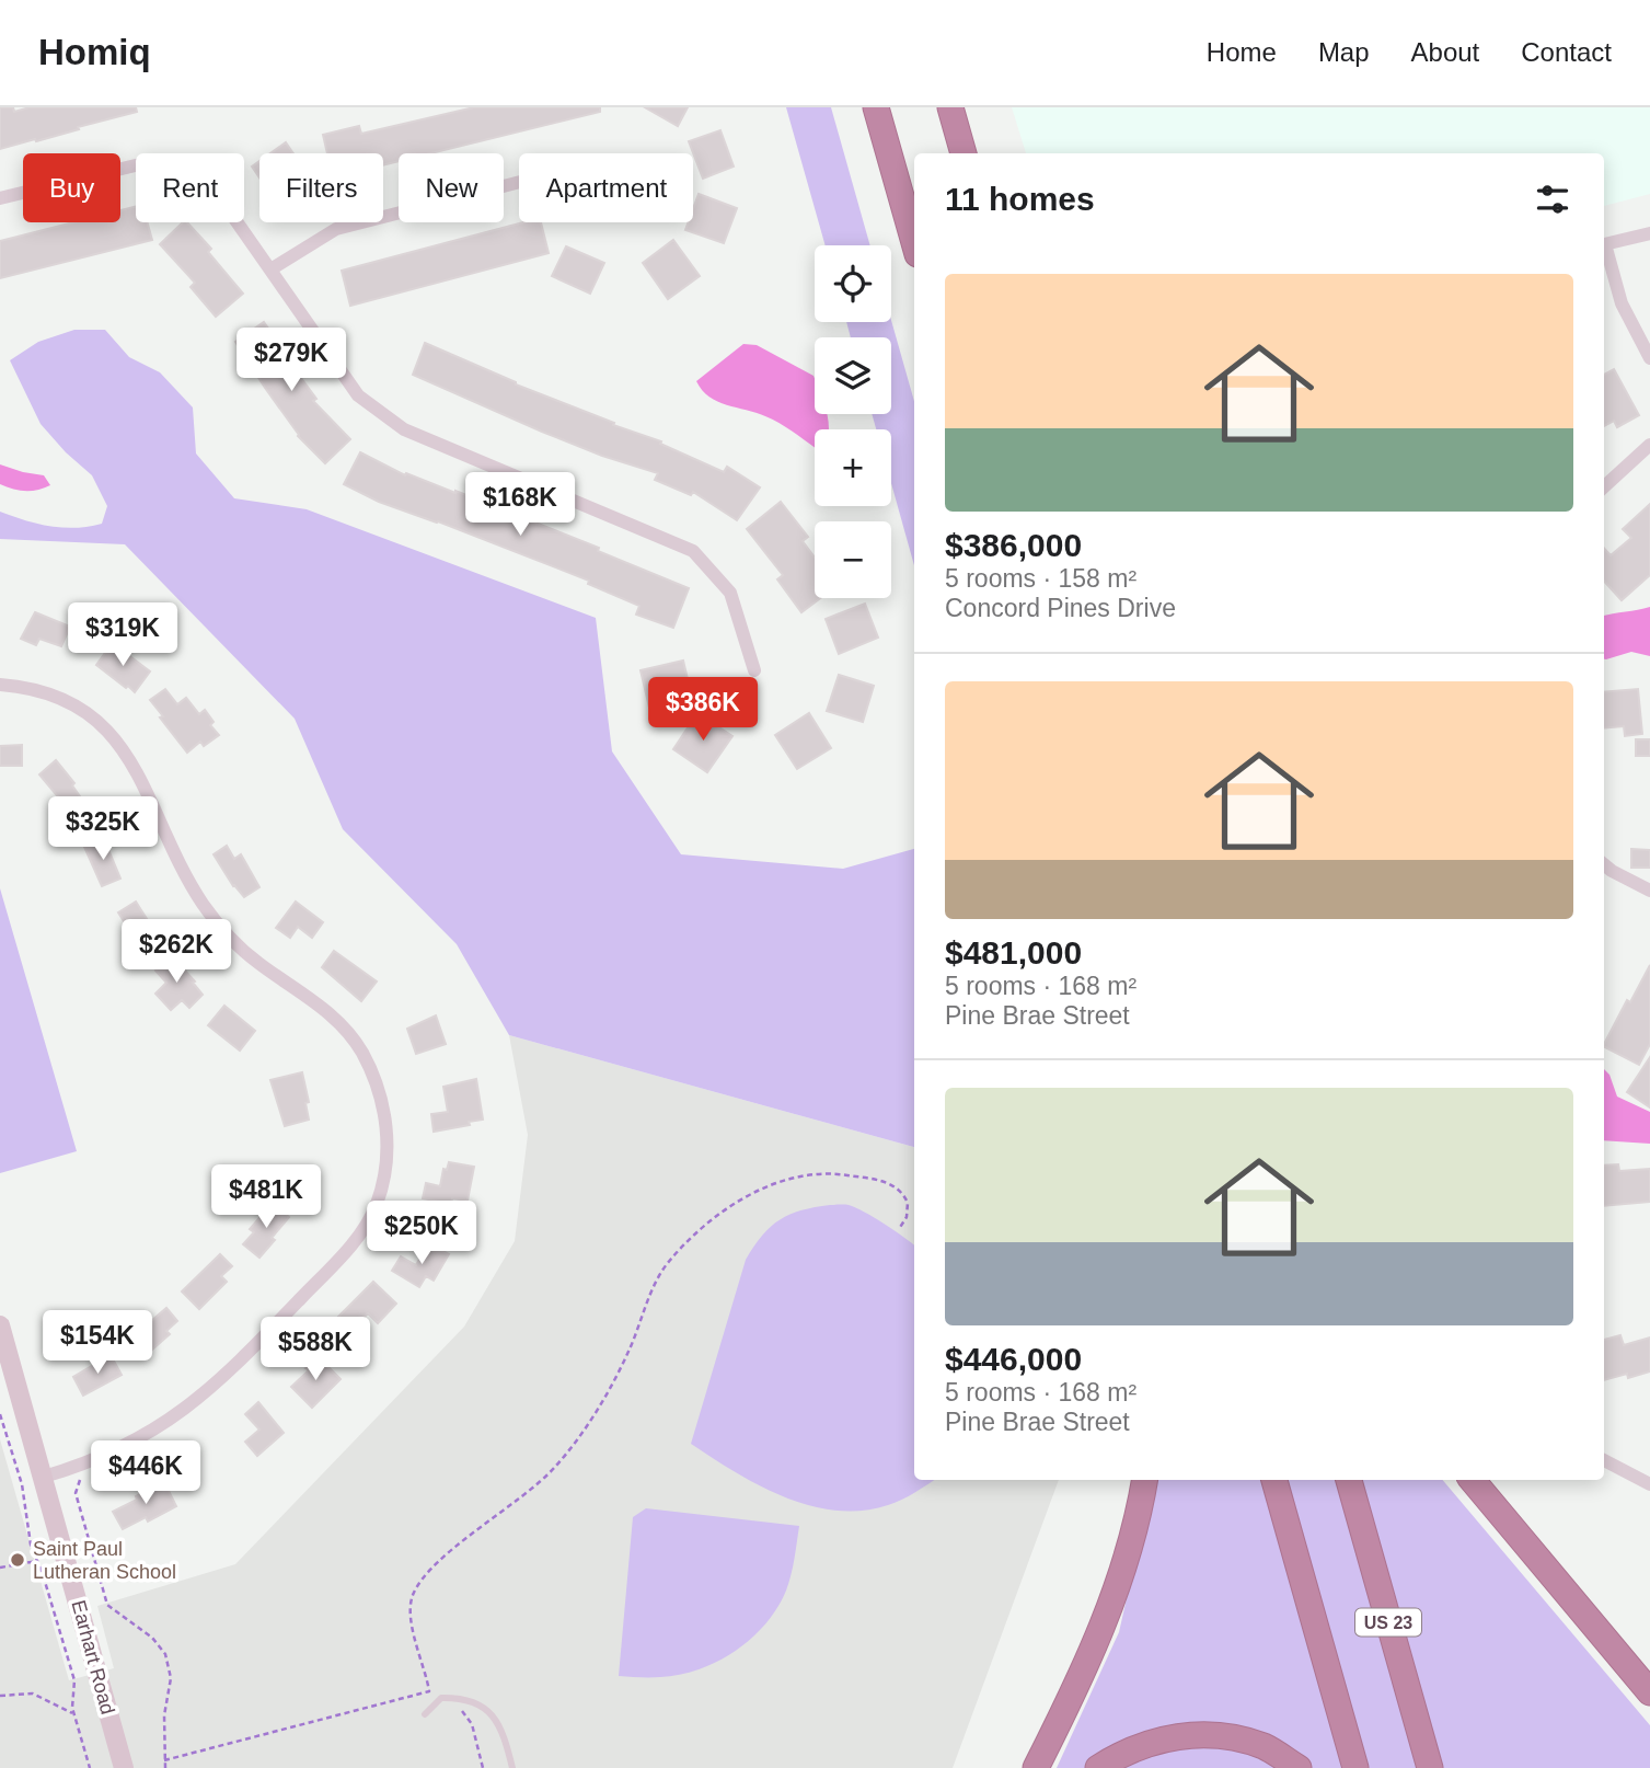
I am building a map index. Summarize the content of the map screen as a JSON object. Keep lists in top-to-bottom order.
{
  "streets": {
    "highway": ["US 23"],
    "street": ["Earhart Road"]
  },
  "places": ["Saint Paul Lutheran School"],
  "page": {
    "header": "Homiq",
    "nav": [
      "Home",
      "Map",
      "About",
      "Contact"
    ],
    "chip": [
      "Buy",
      "Rent",
      "Filters",
      "New",
      "Apartment"
    ],
    "heading": "11 homes",
    "map_buttons": ["+", "−"],
    "list": [
      {
        "name": "$386,000",
        "note": "5 rooms · 158 m² · Concord Pines Drive"
      },
      {
        "name": "$481,000",
        "note": "5 rooms · 168 m² · Pine Brae Street"
      },
      {
        "name": "$446,000",
        "note": "5 rooms · 168 m² · Pine Brae Street"
      }
    ],
    "price": [
      "$279K",
      "$168K",
      "$319K",
      "$386K",
      "$325K",
      "$262K",
      "$481K",
      "$250K",
      "$154K",
      "$588K",
      "$446K"
    ]
  }
}
